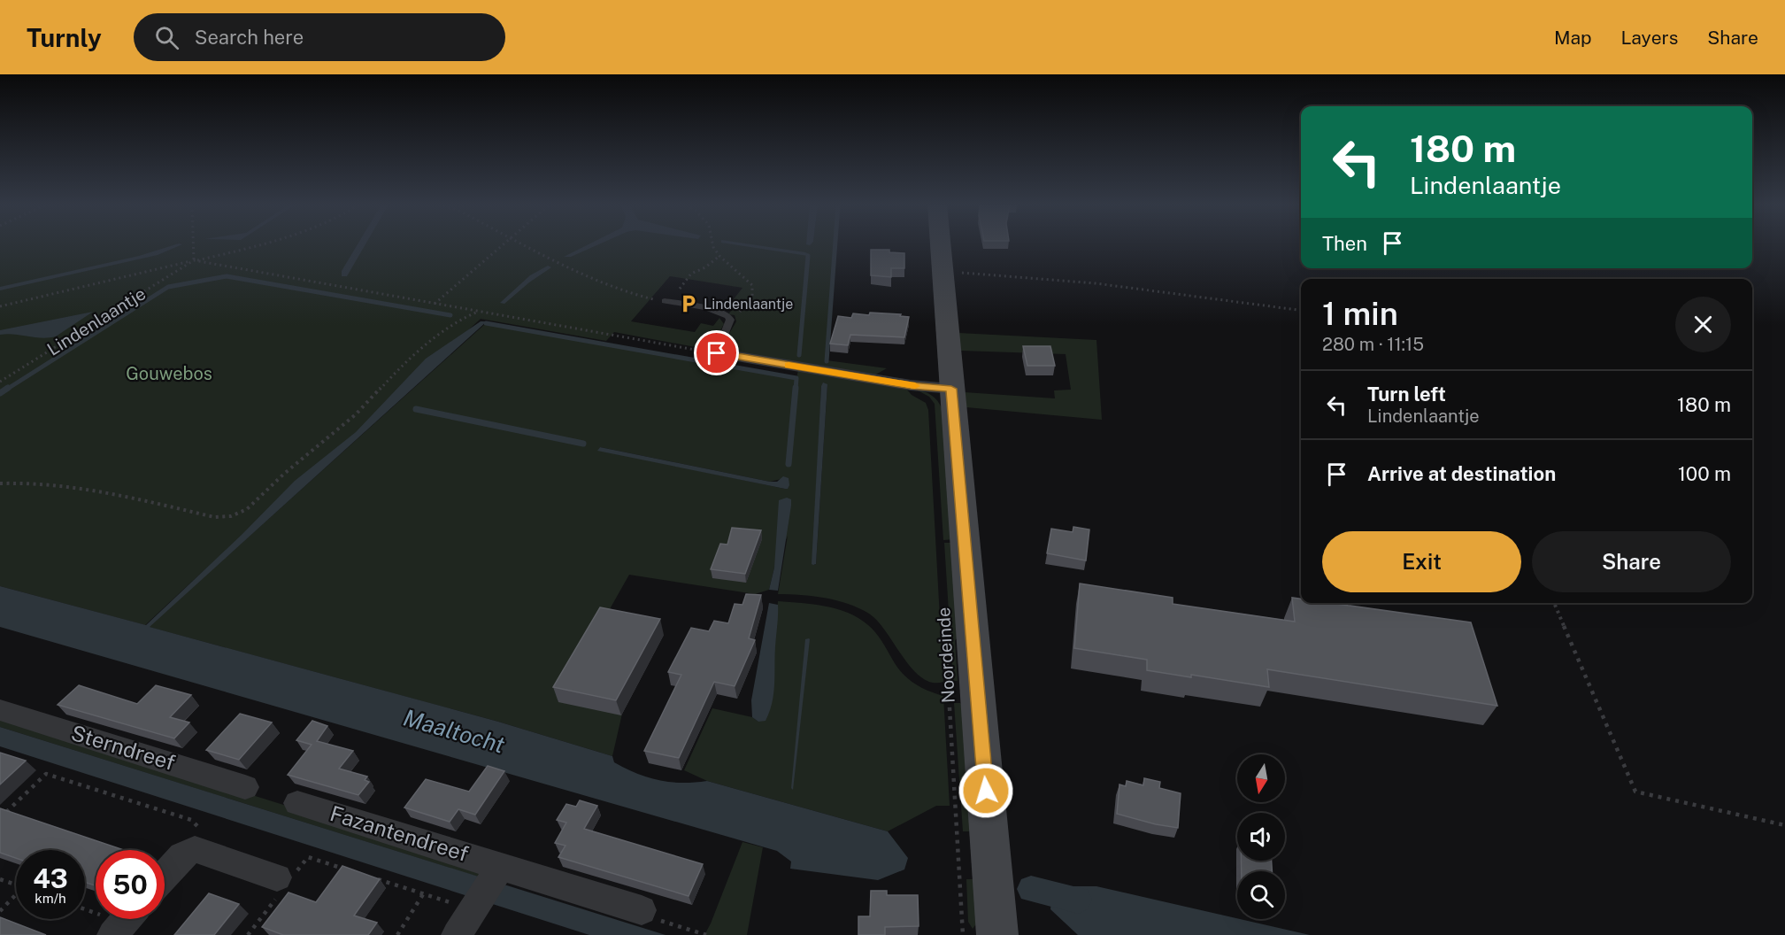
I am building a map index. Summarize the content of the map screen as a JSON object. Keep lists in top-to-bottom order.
{
  "streets": {
    "main road": ["Noordeinde"],
    "street": ["Sterndreef", "Fazantendreef"],
    "path": ["Lindenlaantje"]
  },
  "water": ["Maaltocht"],
  "parks": ["Gouwebos"],
  "places": {
    "parking": ["Lindenlaantje"]
  },
  "north": "bottom",
  "page": {
    "header": "Turnly",
    "search": "Search here",
    "nav": ["Map", "Layers", "Share"],
    "turn": ["180 m", "Lindenlaantje"],
    "then": "Then",
    "heading": ["1 min", "280 m · 11:15"],
    "list": [
      {
        "name": "Turn left",
        "note": "Lindenlaantje",
        "value": "180 m"
      },
      {
        "name": "Arrive at destination",
        "value": "100 m"
      }
    ],
    "buttons": ["Exit", "Share"],
    "speed": "43 km/h",
    "limit": "50"
  }
}
